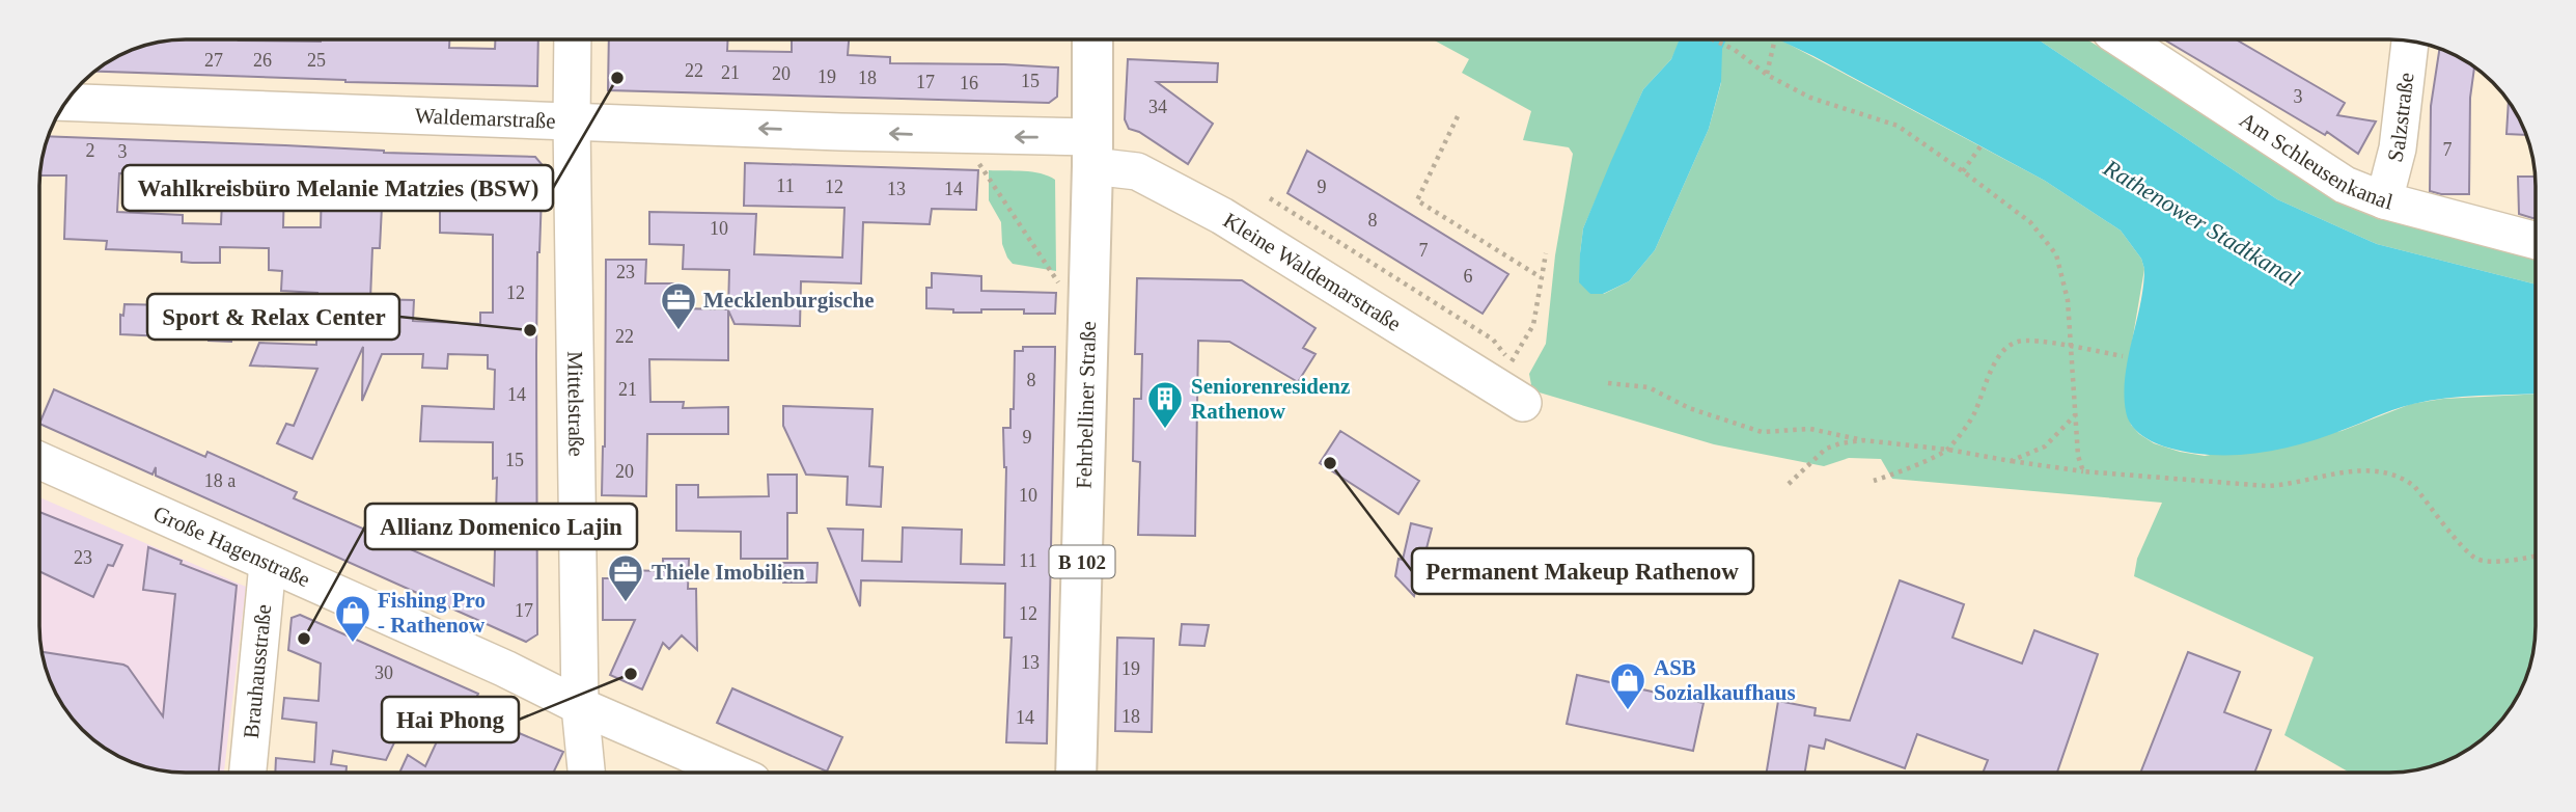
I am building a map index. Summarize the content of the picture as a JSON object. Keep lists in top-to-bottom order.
{
  "streets": {
    "main road": ["Fehrbelliner Straße", "B 102"],
    "street": [
      "Salzstraße",
      "Waldemarstraße",
      "Am Schleusenkanal",
      "Kleine Waldemarstraße",
      "Mittelstraße",
      "Große Hagenstraße",
      "Brauhausstraße"
    ]
  },
  "crossings": [
    ["Salzstraße", "Am Schleusenkanal"],
    ["Waldemarstraße", "Kleine Waldemarstraße"],
    ["Waldemarstraße", "Mittelstraße"],
    ["Waldemarstraße", "Fehrbelliner Straße"],
    ["Kleine Waldemarstraße", "Fehrbelliner Straße"],
    ["Mittelstraße", "Große Hagenstraße"],
    ["Große Hagenstraße", "Brauhausstraße"]
  ],
  "one_way": ["Waldemarstraße"],
  "water": ["Rathenower Stadtkanal"],
  "places": {
    "other": [
      "Wahlkreisbüro Melanie Matzies (BSW)",
      "Sport & Relax Center",
      "Permanent Makeup Rathenow",
      "Allianz Domenico Lajin",
      "Hai Phong"
    ],
    "office": ["Mecklenburgische", "Thiele Imobilien"],
    "building": ["Seniorenresidenz Rathenow"],
    "shop": ["Fishing Pro - Rathenow", "ASB Sozialkaufhaus"]
  },
  "house_numbers": [
    "27",
    "26",
    "25",
    "22",
    "21",
    "20",
    "19",
    "18",
    "15",
    "17",
    "16",
    "3",
    "34",
    "7",
    "2",
    "3",
    "11",
    "12",
    "9",
    "13",
    "14",
    "8",
    "10",
    "7",
    "23",
    "6",
    "12",
    "22",
    "8",
    "21",
    "14",
    "9",
    "15",
    "20",
    "18 a",
    "10",
    "23",
    "11",
    "17",
    "12",
    "13",
    "19",
    "30",
    "18",
    "14"
  ]
}
